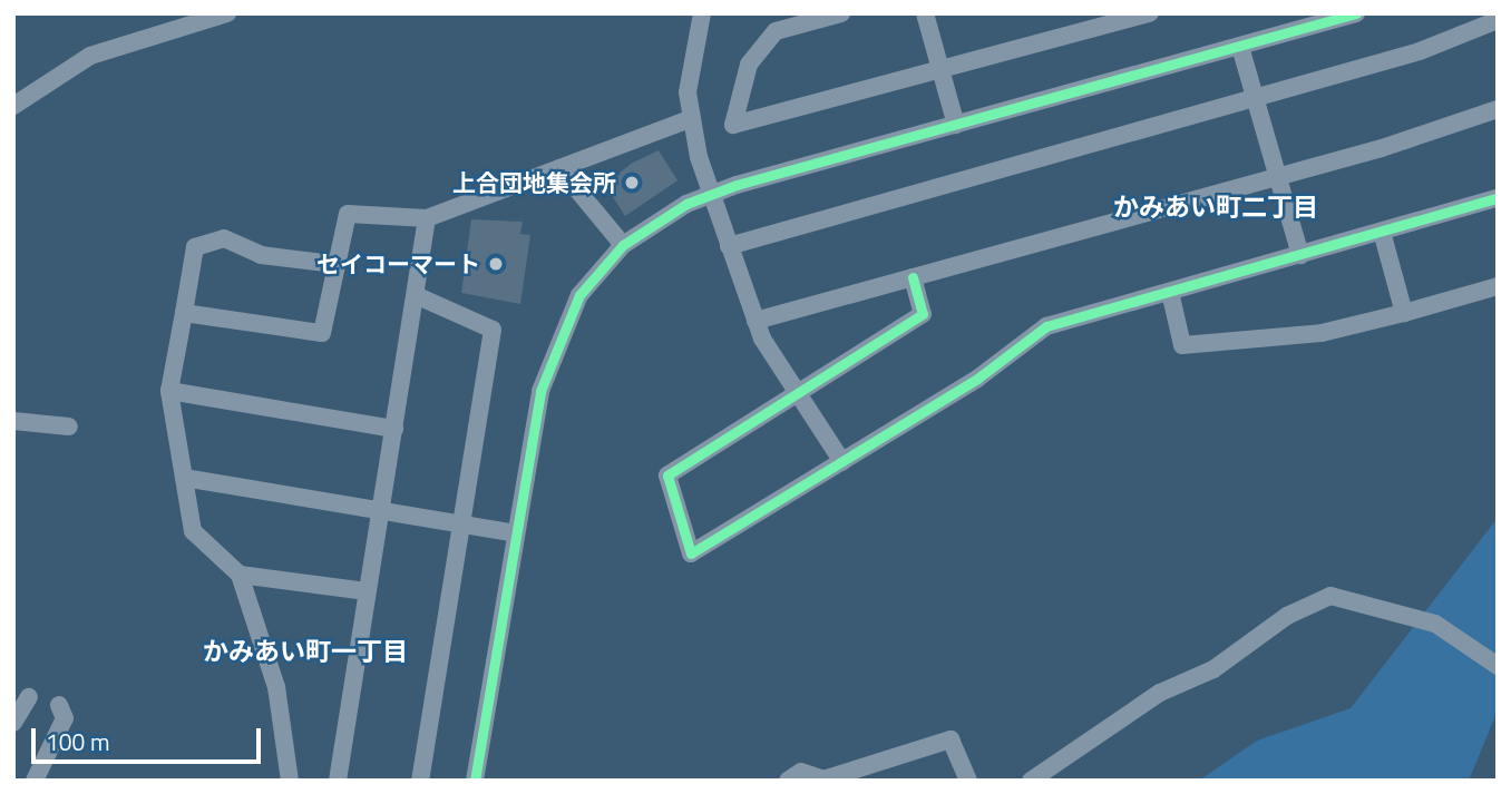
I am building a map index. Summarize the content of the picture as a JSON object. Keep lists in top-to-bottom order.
{
  "districts": ["かみあい町二丁目", "かみあい町一丁目"],
  "places": ["上合団地集会所", "セイコーマート"],
  "scale_bar": "100 m"
}
